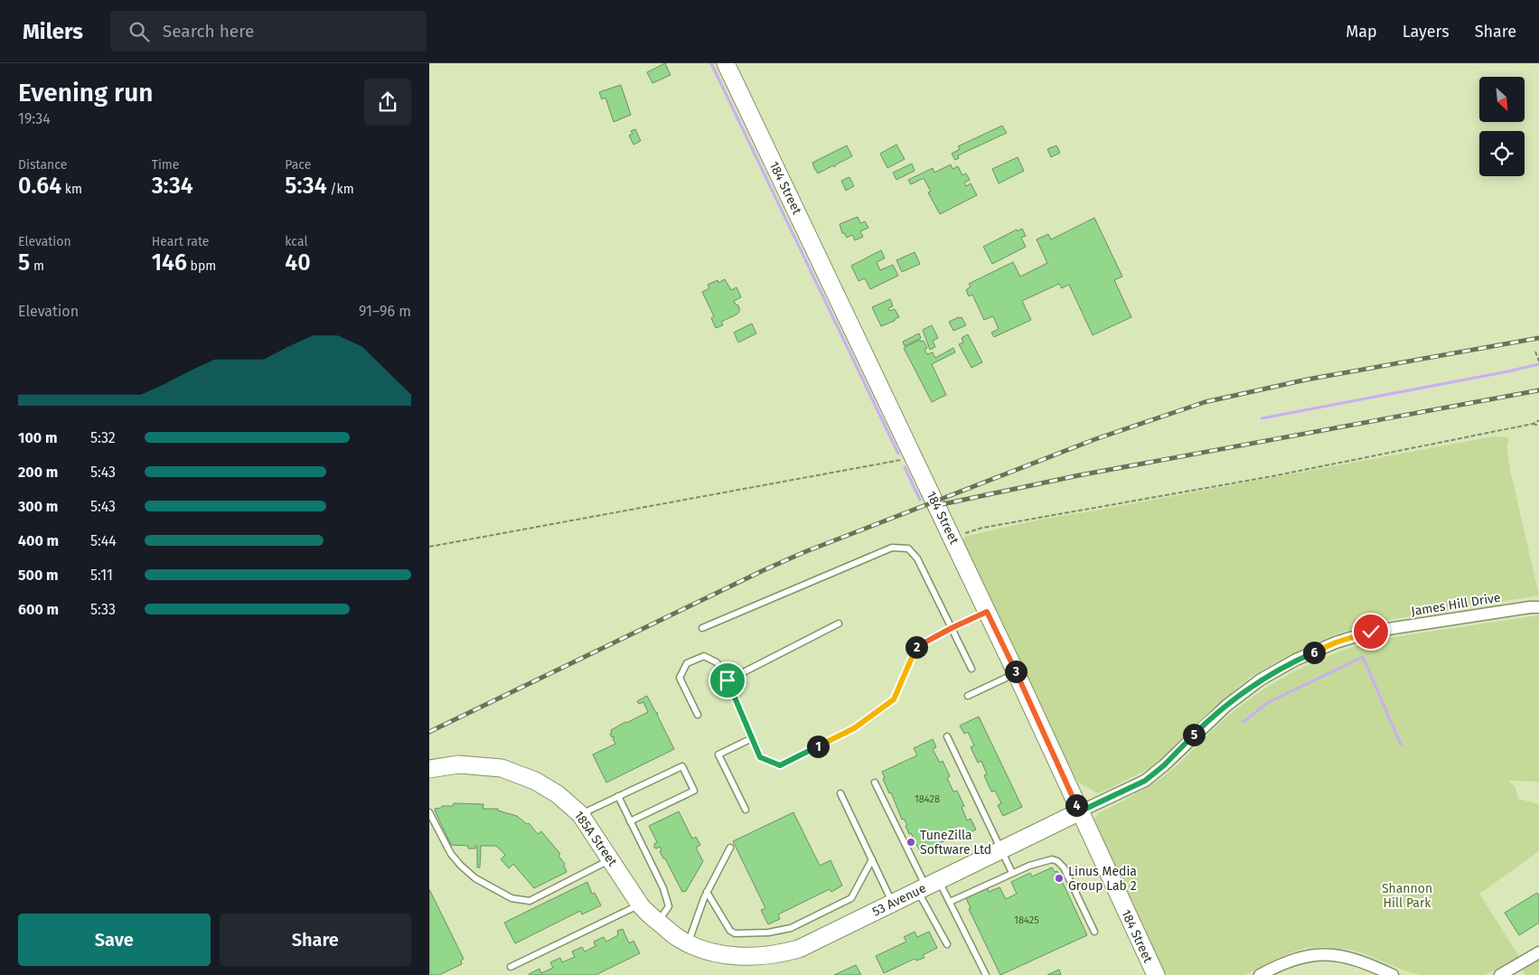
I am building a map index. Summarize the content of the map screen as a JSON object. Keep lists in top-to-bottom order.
{
  "streets": {
    "main road": ["184 Street", "185A Street", "53 Avenue"],
    "street": ["James Hill Drive"]
  },
  "crossings": [
    ["184 Street", "James Hill Drive"],
    ["184 Street", "53 Avenue"],
    ["James Hill Drive", "53 Avenue"],
    ["185A Street", "53 Avenue"]
  ],
  "parks": ["Shannon Hill Park"],
  "places": ["TuneZilla Software Ltd", "Linus Media Group Lab 2"],
  "house_numbers": ["18428", "18425"],
  "north": "bottom right",
  "page": {
    "header": "Milers",
    "search": "Search here",
    "nav": ["Map", "Layers", "Share"],
    "heading": ["Evening run", "19:34"],
    "stats": [
      ["Distance", "0.64 km"],
      ["Time", "3:34"],
      ["Pace", "5:34 /km"],
      ["Elevation", "5 m"],
      ["Heart rate", "146 bpm"],
      ["kcal", "40"]
    ],
    "chart": ["Elevation", "91–96 m"],
    "list": [
      {
        "name": "100 m",
        "note": "5:32"
      },
      {
        "name": "200 m",
        "note": "5:43"
      },
      {
        "name": "300 m",
        "note": "5:43"
      },
      {
        "name": "400 m",
        "note": "5:44"
      },
      {
        "name": "500 m",
        "note": "5:11"
      },
      {
        "name": "600 m",
        "note": "5:33"
      }
    ],
    "pins": [
      "2",
      "6",
      "3",
      "5",
      "1",
      "4"
    ],
    "buttons": ["Save", "Share"]
  }
}
